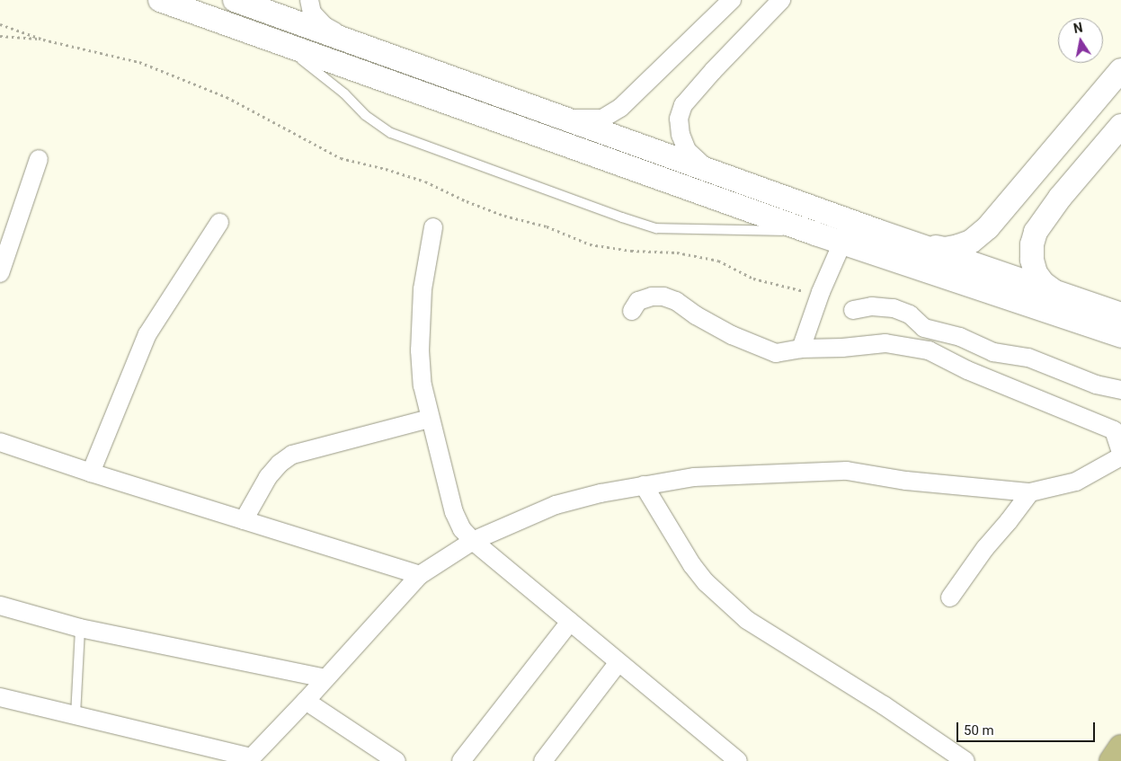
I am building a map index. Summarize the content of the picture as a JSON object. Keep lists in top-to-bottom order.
{
  "scale_bar": "50 m",
  "north": "top"
}
